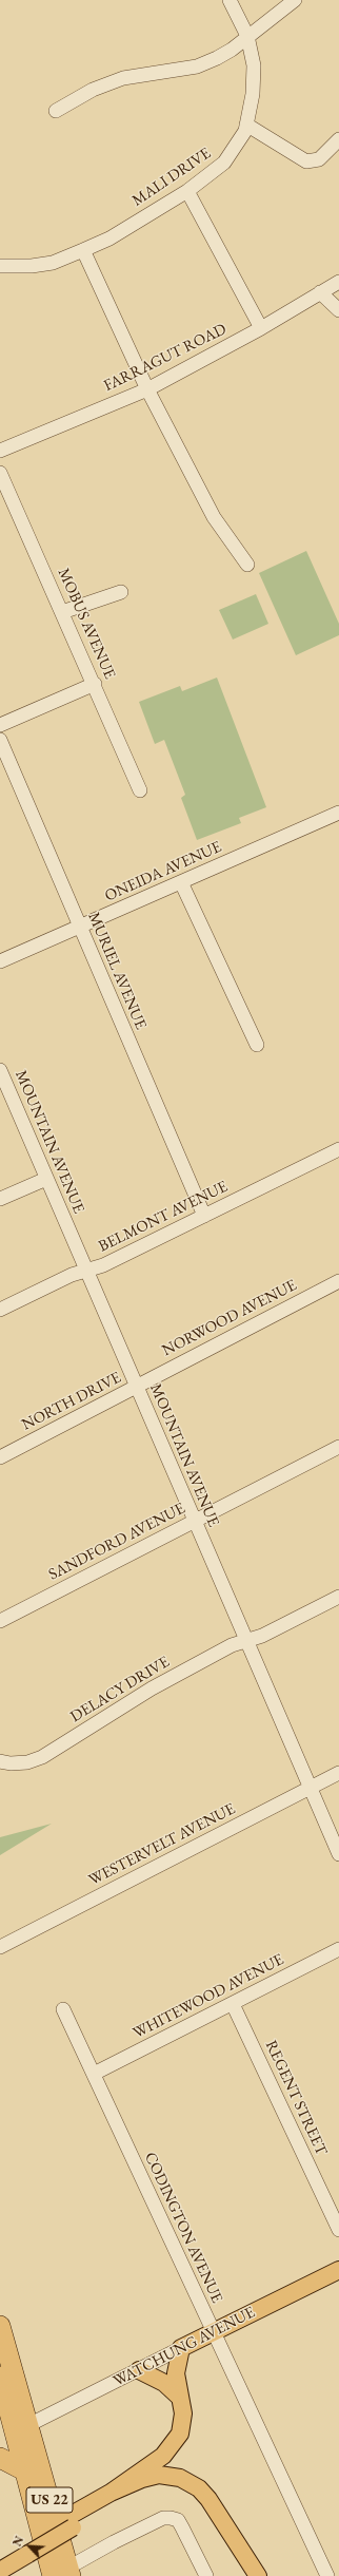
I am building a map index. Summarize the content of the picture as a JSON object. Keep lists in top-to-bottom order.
{
  "streets": {
    "highway": ["US 22"],
    "main road": ["WATCHUNG AVENUE"],
    "street": [
      "MALI DRIVE",
      "FARRAGUT ROAD",
      "MOBUS AVENUE",
      "ONEIDA AVENUE",
      "MURIEL AVENUE",
      "MOUNTAIN AVENUE",
      "BELMONT AVENUE",
      "NORWOOD AVENUE",
      "NORTH DRIVE",
      "SANDFORD AVENUE",
      "DELACY DRIVE",
      "WESTERVELT AVENUE",
      "WHITEWOOD AVENUE",
      "REGENT STREET",
      "CODINGTON AVENUE"
    ]
  },
  "crossings": [
    ["ONEIDA AVENUE", "MURIEL AVENUE"],
    ["MURIEL AVENUE", "BELMONT AVENUE"],
    ["MOUNTAIN AVENUE", "BELMONT AVENUE"],
    ["MOUNTAIN AVENUE", "NORWOOD AVENUE"],
    ["MOUNTAIN AVENUE", "NORTH DRIVE"],
    ["MOUNTAIN AVENUE", "SANDFORD AVENUE"],
    ["MOUNTAIN AVENUE", "DELACY DRIVE"],
    ["MOUNTAIN AVENUE", "WESTERVELT AVENUE"],
    ["NORWOOD AVENUE", "NORTH DRIVE"],
    ["WHITEWOOD AVENUE", "REGENT STREET"],
    ["WHITEWOOD AVENUE", "CODINGTON AVENUE"],
    ["CODINGTON AVENUE", "WATCHUNG AVENUE"],
    ["WATCHUNG AVENUE", "US 22"]
  ],
  "north": "top left"
}
